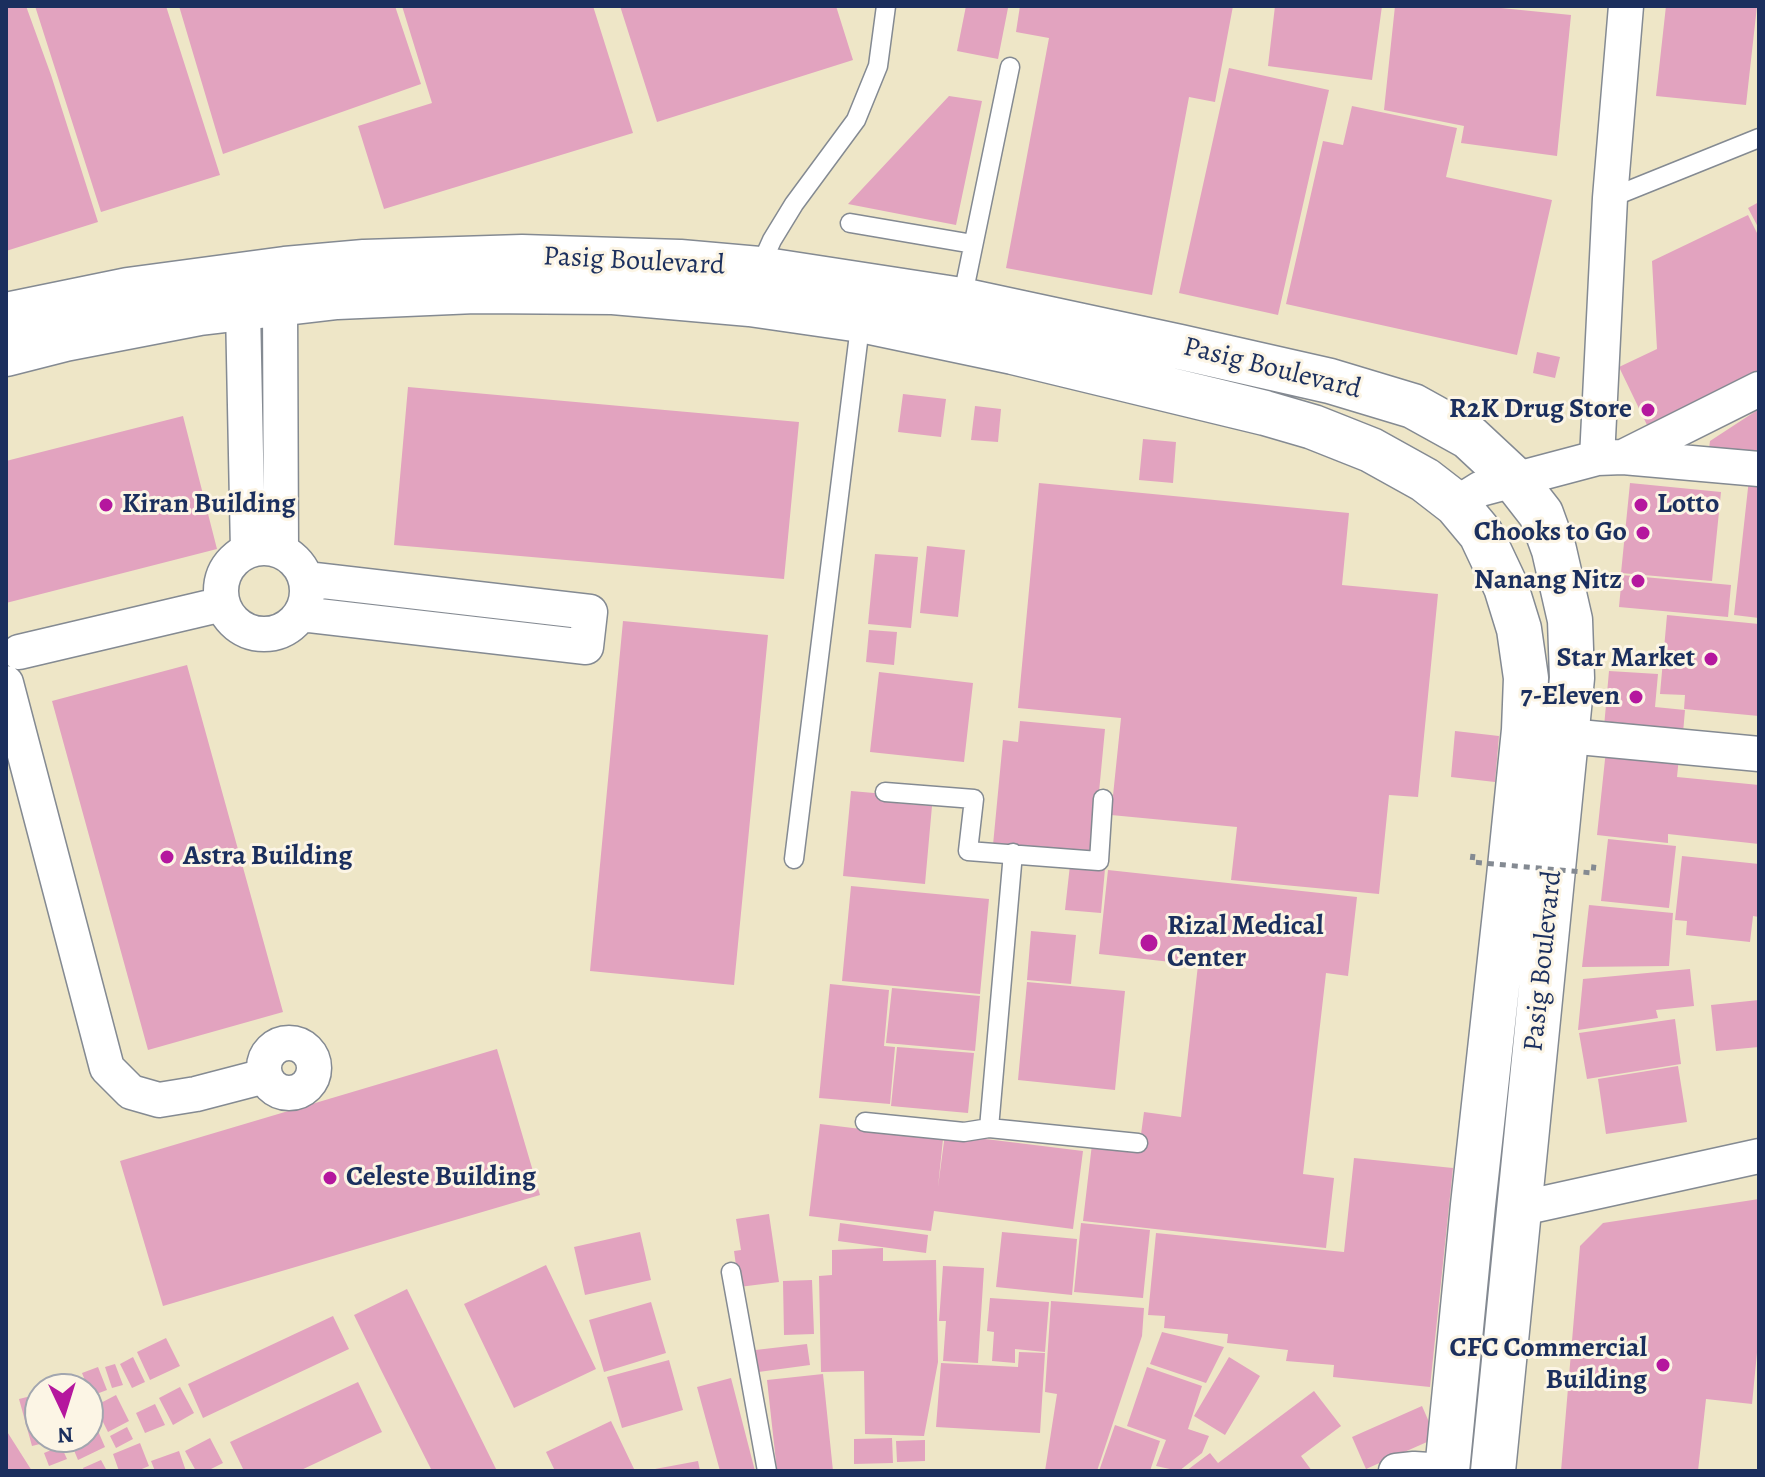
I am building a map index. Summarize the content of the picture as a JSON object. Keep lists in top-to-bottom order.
{
  "streets": {
    "main road": ["Pasig Boulevard"]
  },
  "places": [
    "R2K Drug Store",
    "Kiran Building",
    "Lotto",
    "Chooks to Go",
    "Nanang Nitz",
    "Star Market",
    "7-Eleven",
    "Astra Building",
    "Rizal Medical Center",
    "Celeste Building",
    "CFC Commercial Building"
  ],
  "north": "bottom"
}
